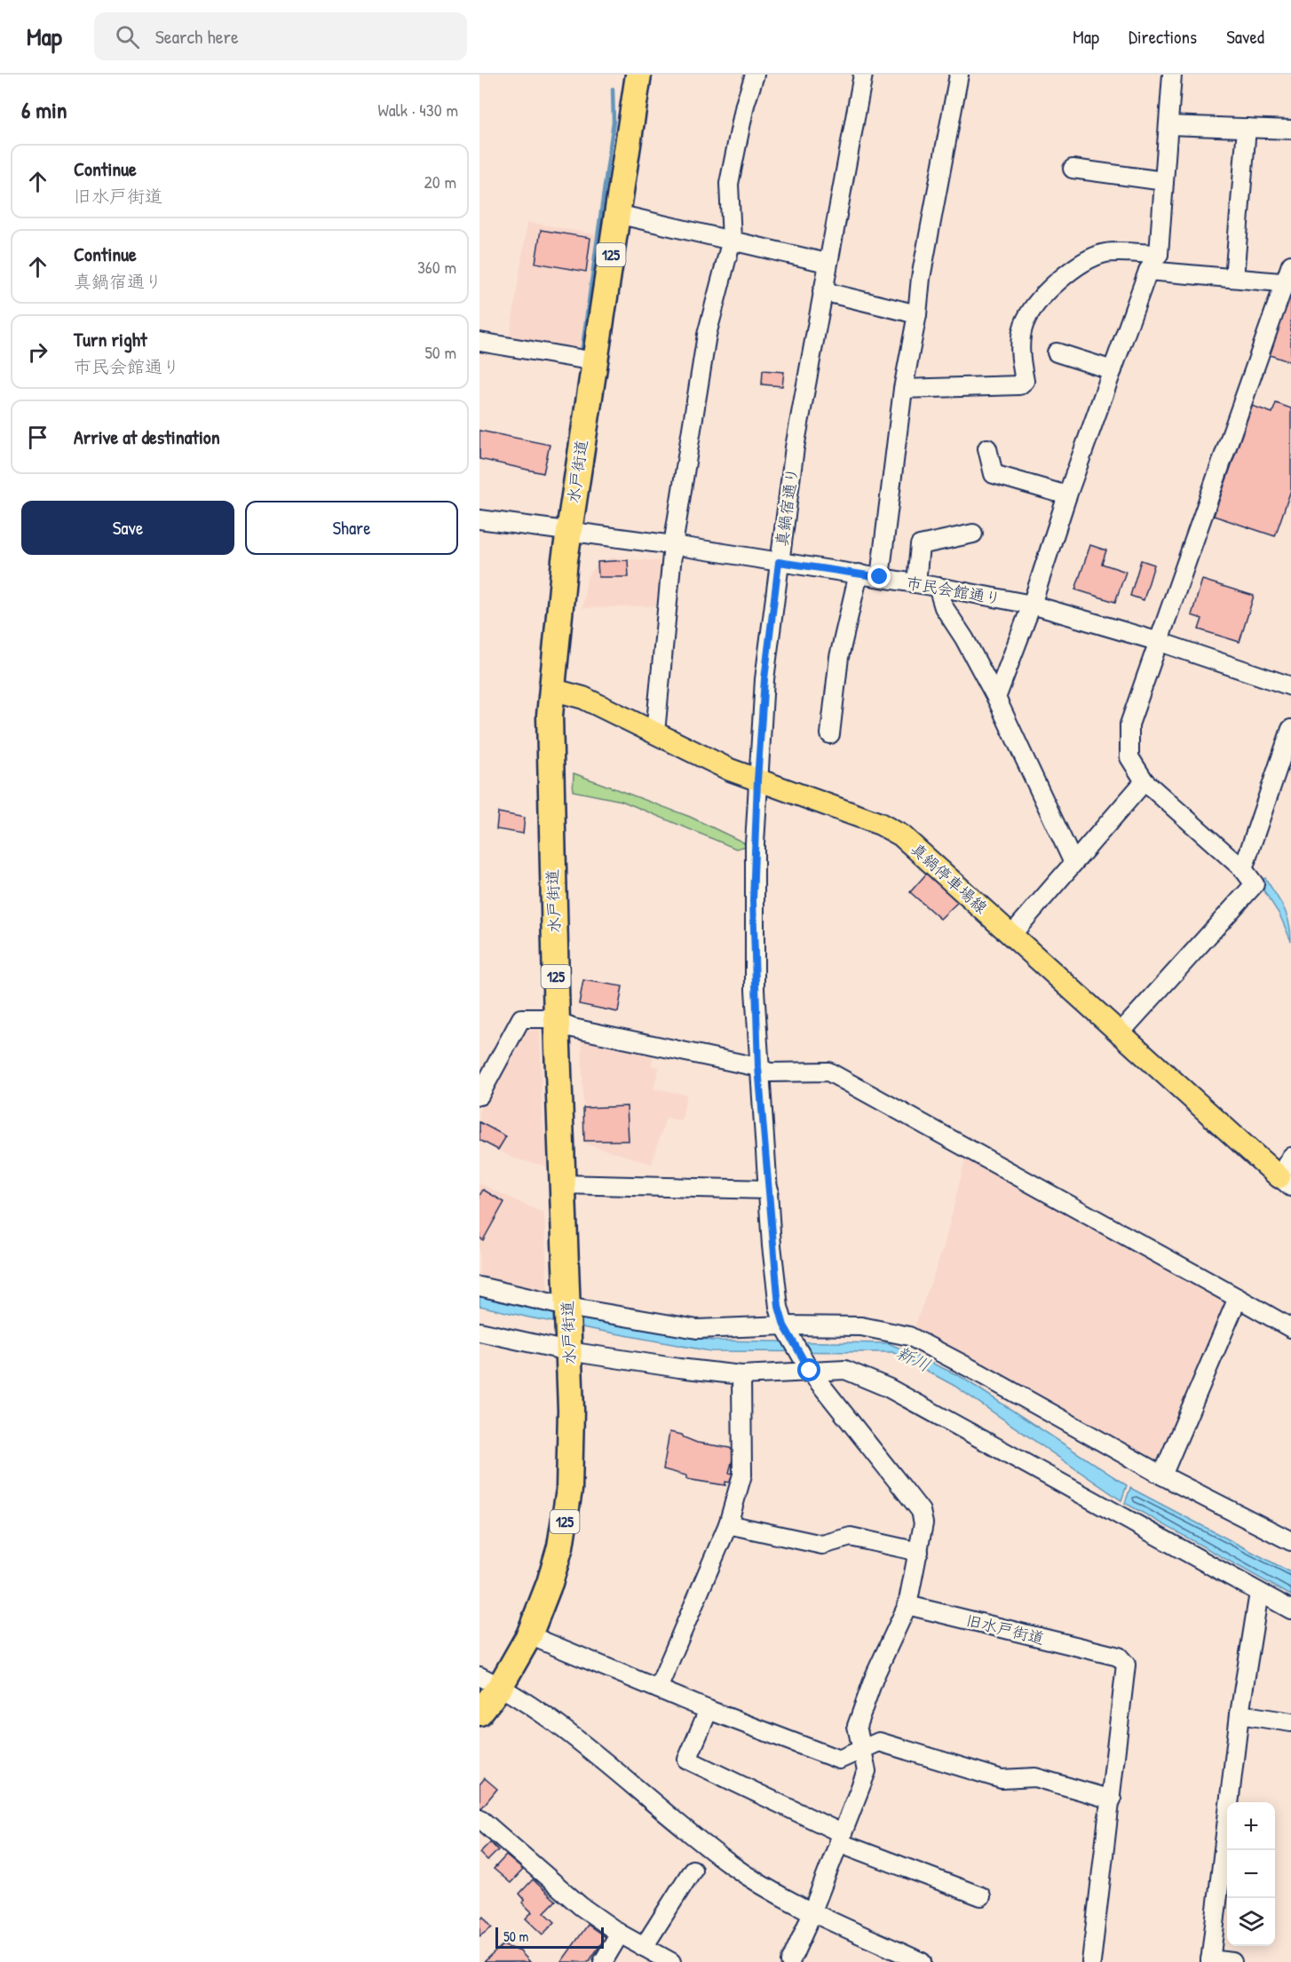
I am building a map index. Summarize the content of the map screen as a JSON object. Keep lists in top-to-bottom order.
{
  "streets": {
    "highway": ["125", "水戸街道"],
    "main road": ["真鍋停車場線"],
    "street": ["真鍋宿通り", "市民会館通り", "旧水戸街道"]
  },
  "crossings": [
    ["水戸街道", "市民会館通り"],
    ["水戸街道", "真鍋停車場線"],
    ["真鍋宿通り", "市民会館通り"],
    ["真鍋宿通り", "真鍋停車場線"]
  ],
  "water": ["新川"],
  "scale_bar": "50 m",
  "page": {
    "header": "Map",
    "search": "Search here",
    "nav": ["Map", "Directions", "Saved"],
    "heading": ["6 min", "Walk · 430 m"],
    "list": [
      ["Continue", "旧水戸街道", "20 m"],
      ["Continue", "真鍋宿通り", "360 m"],
      ["Turn right", "市民会館通り", "50 m"],
      "Arrive at destination"
    ],
    "buttons": ["Save", "Share"],
    "map_buttons": ["+", "−"],
    "scale": "50 m"
  }
}
